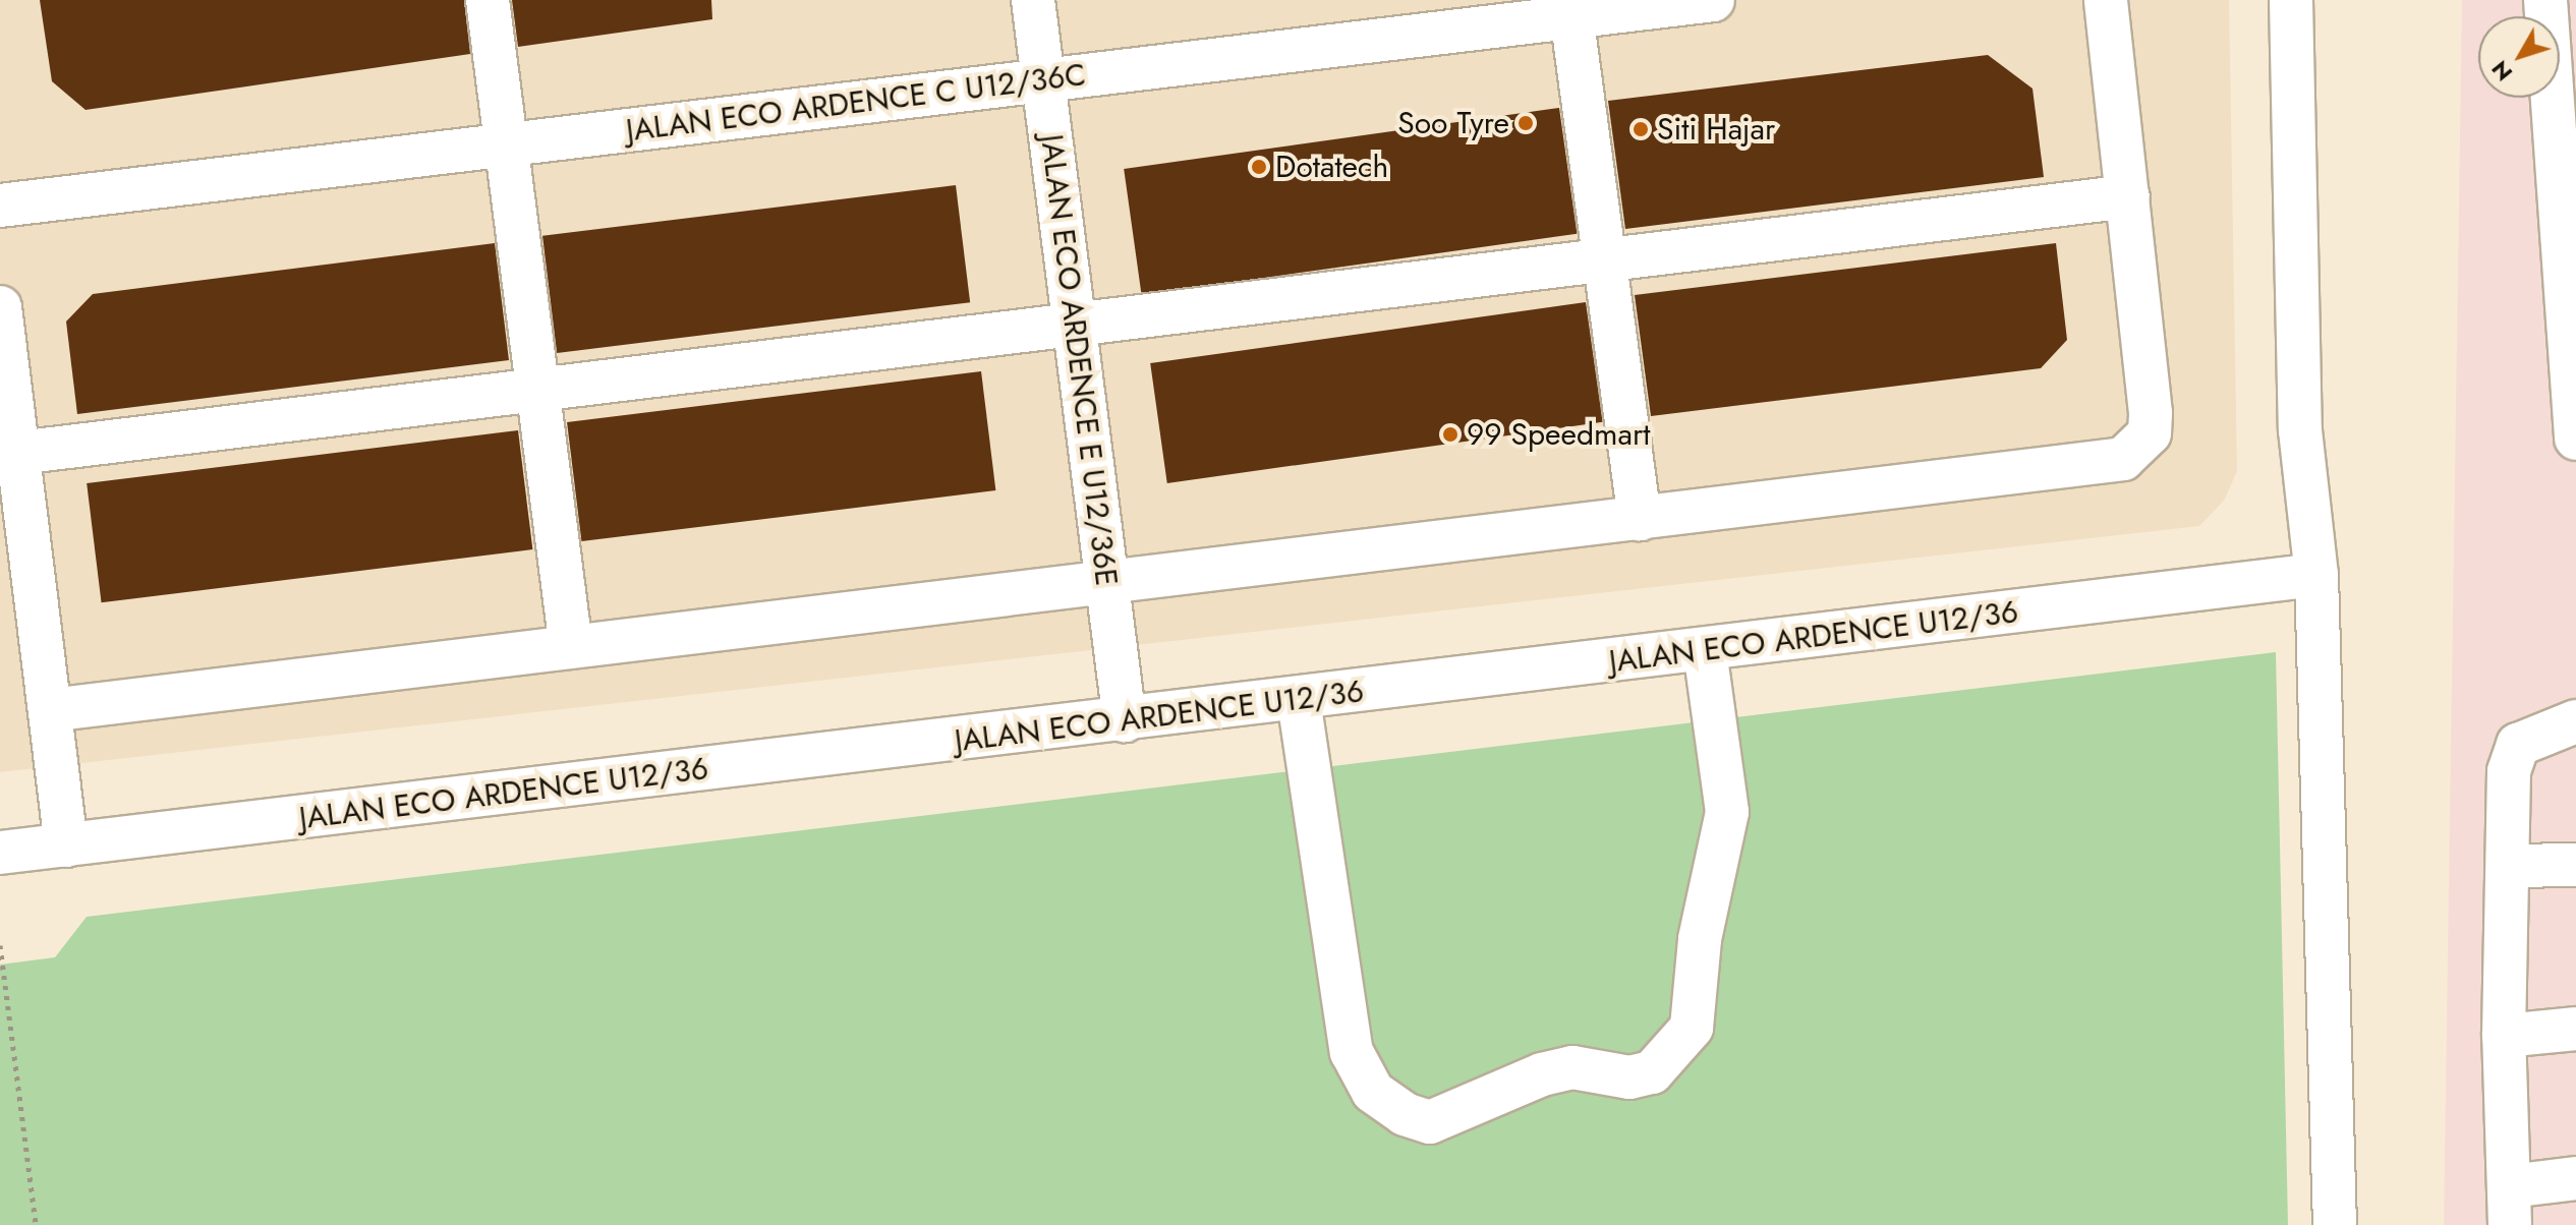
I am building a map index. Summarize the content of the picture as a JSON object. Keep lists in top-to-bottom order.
{
  "streets": {
    "street": ["JALAN ECO ARDENCE C U12/36C", "JALAN ECO ARDENCE E U12/36E", "JALAN ECO ARDENCE U12/36"]
  },
  "crossings": [
    ["JALAN ECO ARDENCE C U12/36C", "JALAN ECO ARDENCE E U12/36E"],
    ["JALAN ECO ARDENCE E U12/36E", "JALAN ECO ARDENCE U12/36"]
  ],
  "places": [
    "Soo Tyre",
    "Siti Hajar",
    "Dotatech",
    "99 Speedmart"
  ],
  "north": "bottom left"
}
